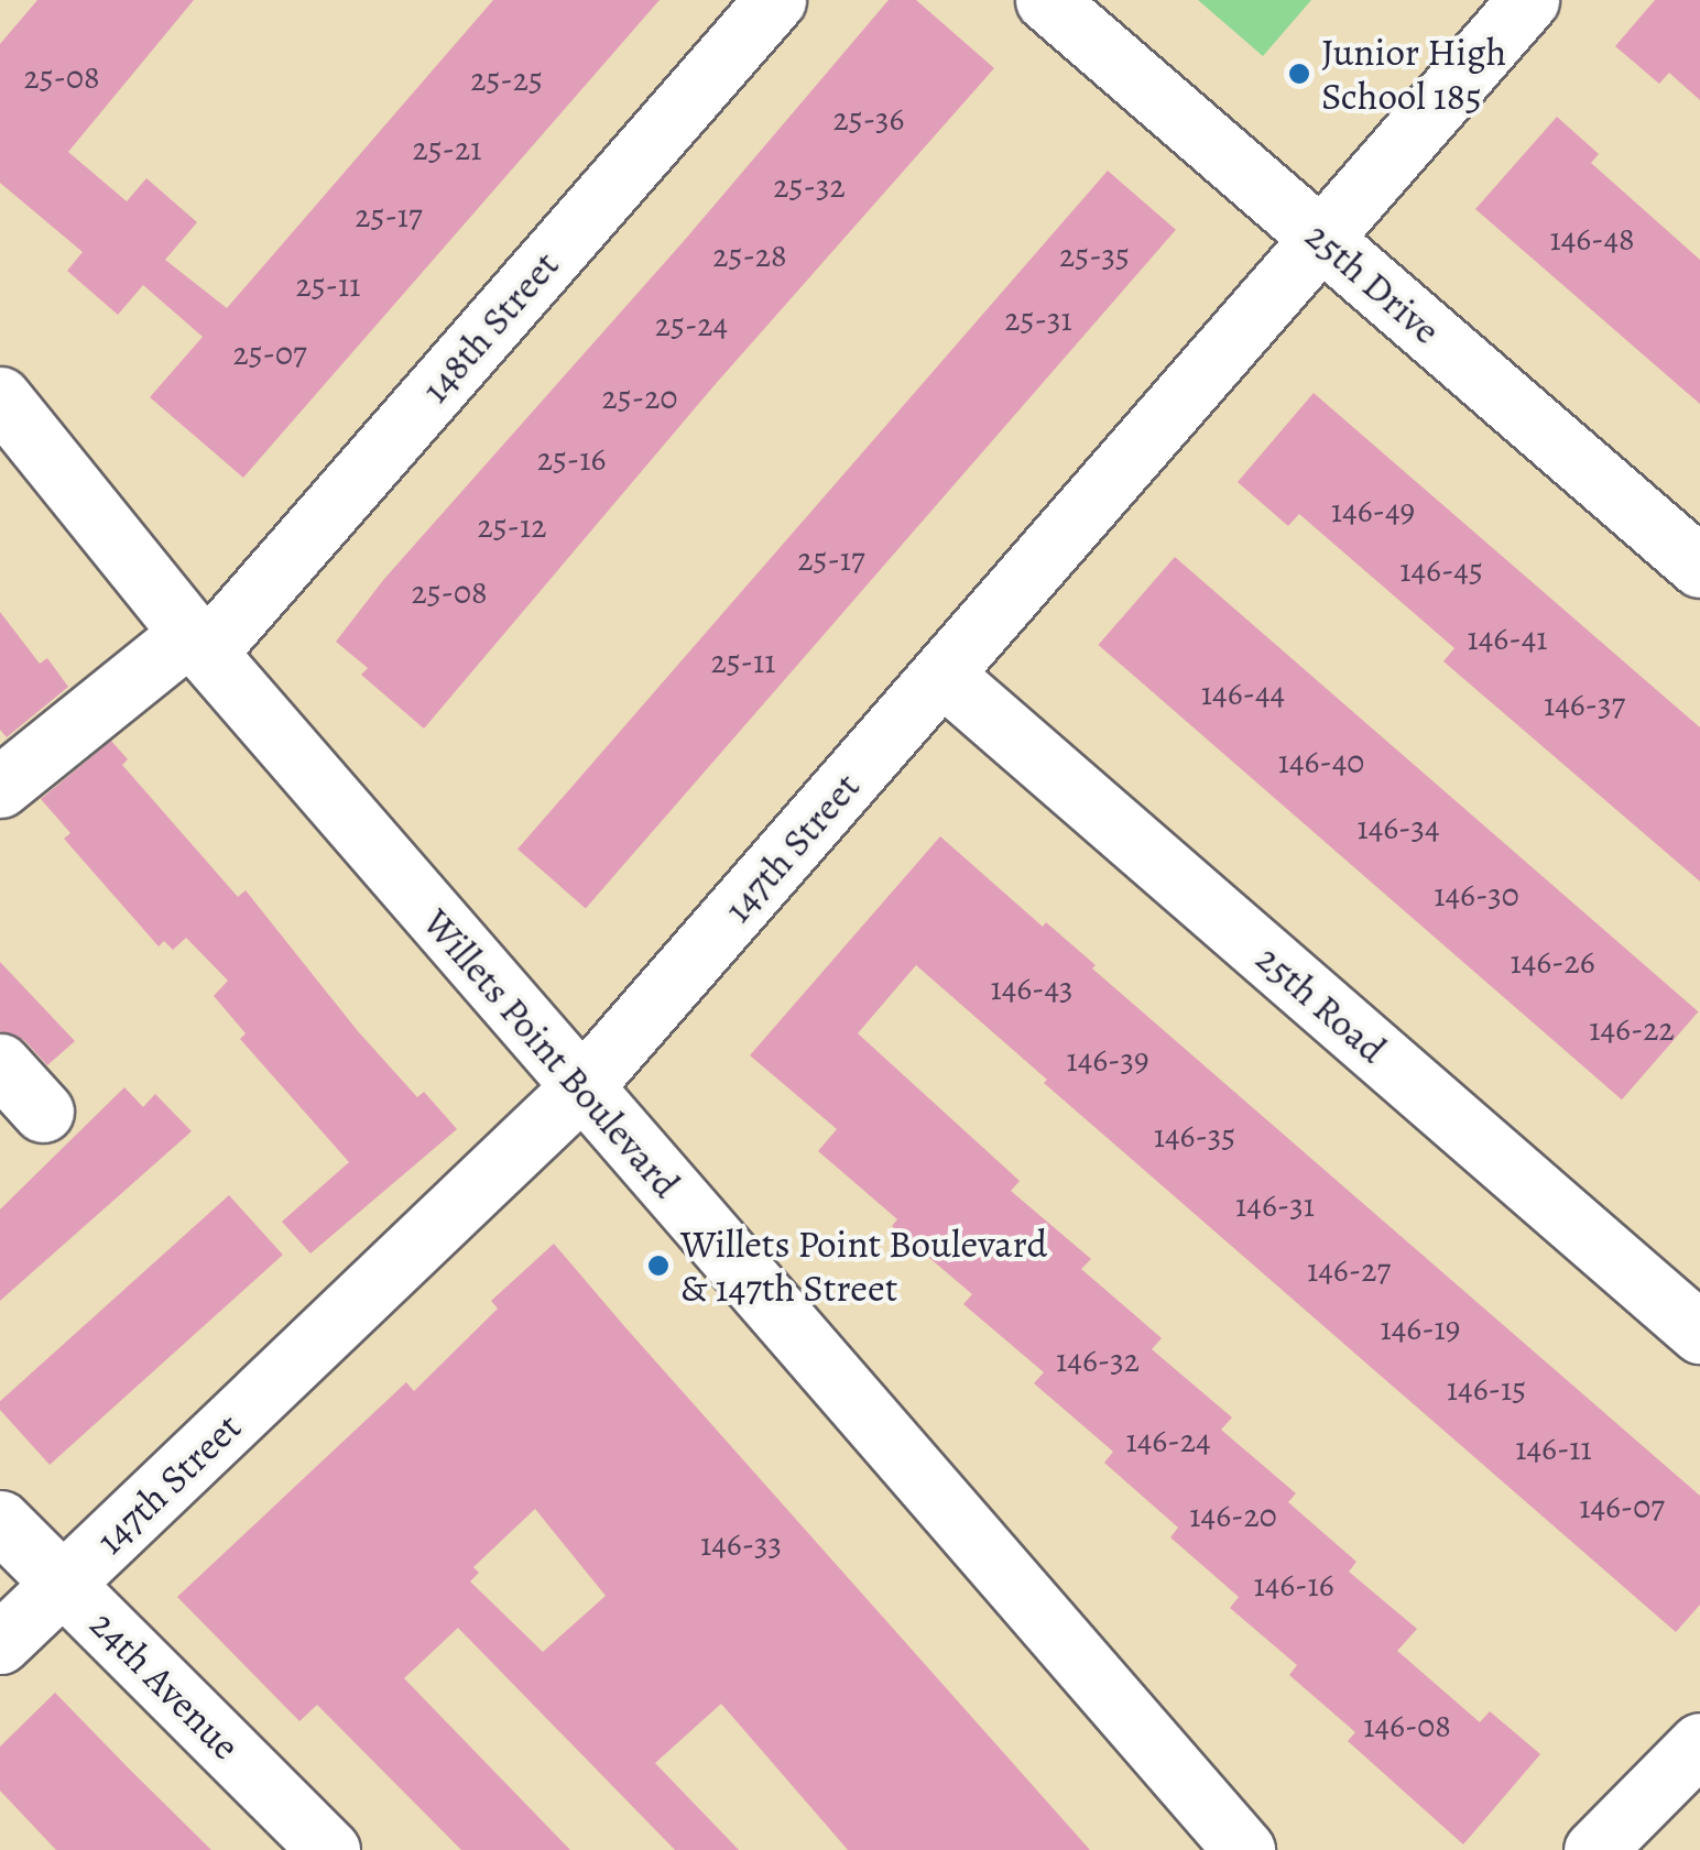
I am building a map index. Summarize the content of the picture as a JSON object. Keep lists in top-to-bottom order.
{
  "streets": {
    "street": [
      "25th Drive",
      "148th Street",
      "147th Street",
      "25th Road",
      "Willets Point Boulevard",
      "24th Avenue"
    ]
  },
  "crossings": [
    ["25th Drive", "147th Street"],
    ["148th Street", "Willets Point Boulevard"],
    ["147th Street", "25th Road"],
    ["147th Street", "Willets Point Boulevard"],
    ["147th Street", "24th Avenue"]
  ],
  "places": ["Junior High School 185", "Willets Point Boulevard & 147th Street"],
  "house_numbers": [
    "25-08",
    "25-25",
    "25-36",
    "25-21",
    "25-32",
    "25-17",
    "146-48",
    "25-28",
    "25-35",
    "25-11",
    "25-31",
    "25-24",
    "25-07",
    "25-20",
    "25-16",
    "146-49",
    "25-12",
    "25-17",
    "146-45",
    "25-08",
    "146-41",
    "25-11",
    "146-44",
    "146-37",
    "146-40",
    "146-34",
    "146-30",
    "146-26",
    "146-43",
    "146-22",
    "146-39",
    "146-35",
    "146-31",
    "146-27",
    "146-19",
    "146-32",
    "146-15",
    "146-24",
    "146-11",
    "146-07",
    "146-20",
    "146-33",
    "146-16",
    "146-08"
  ]
}
